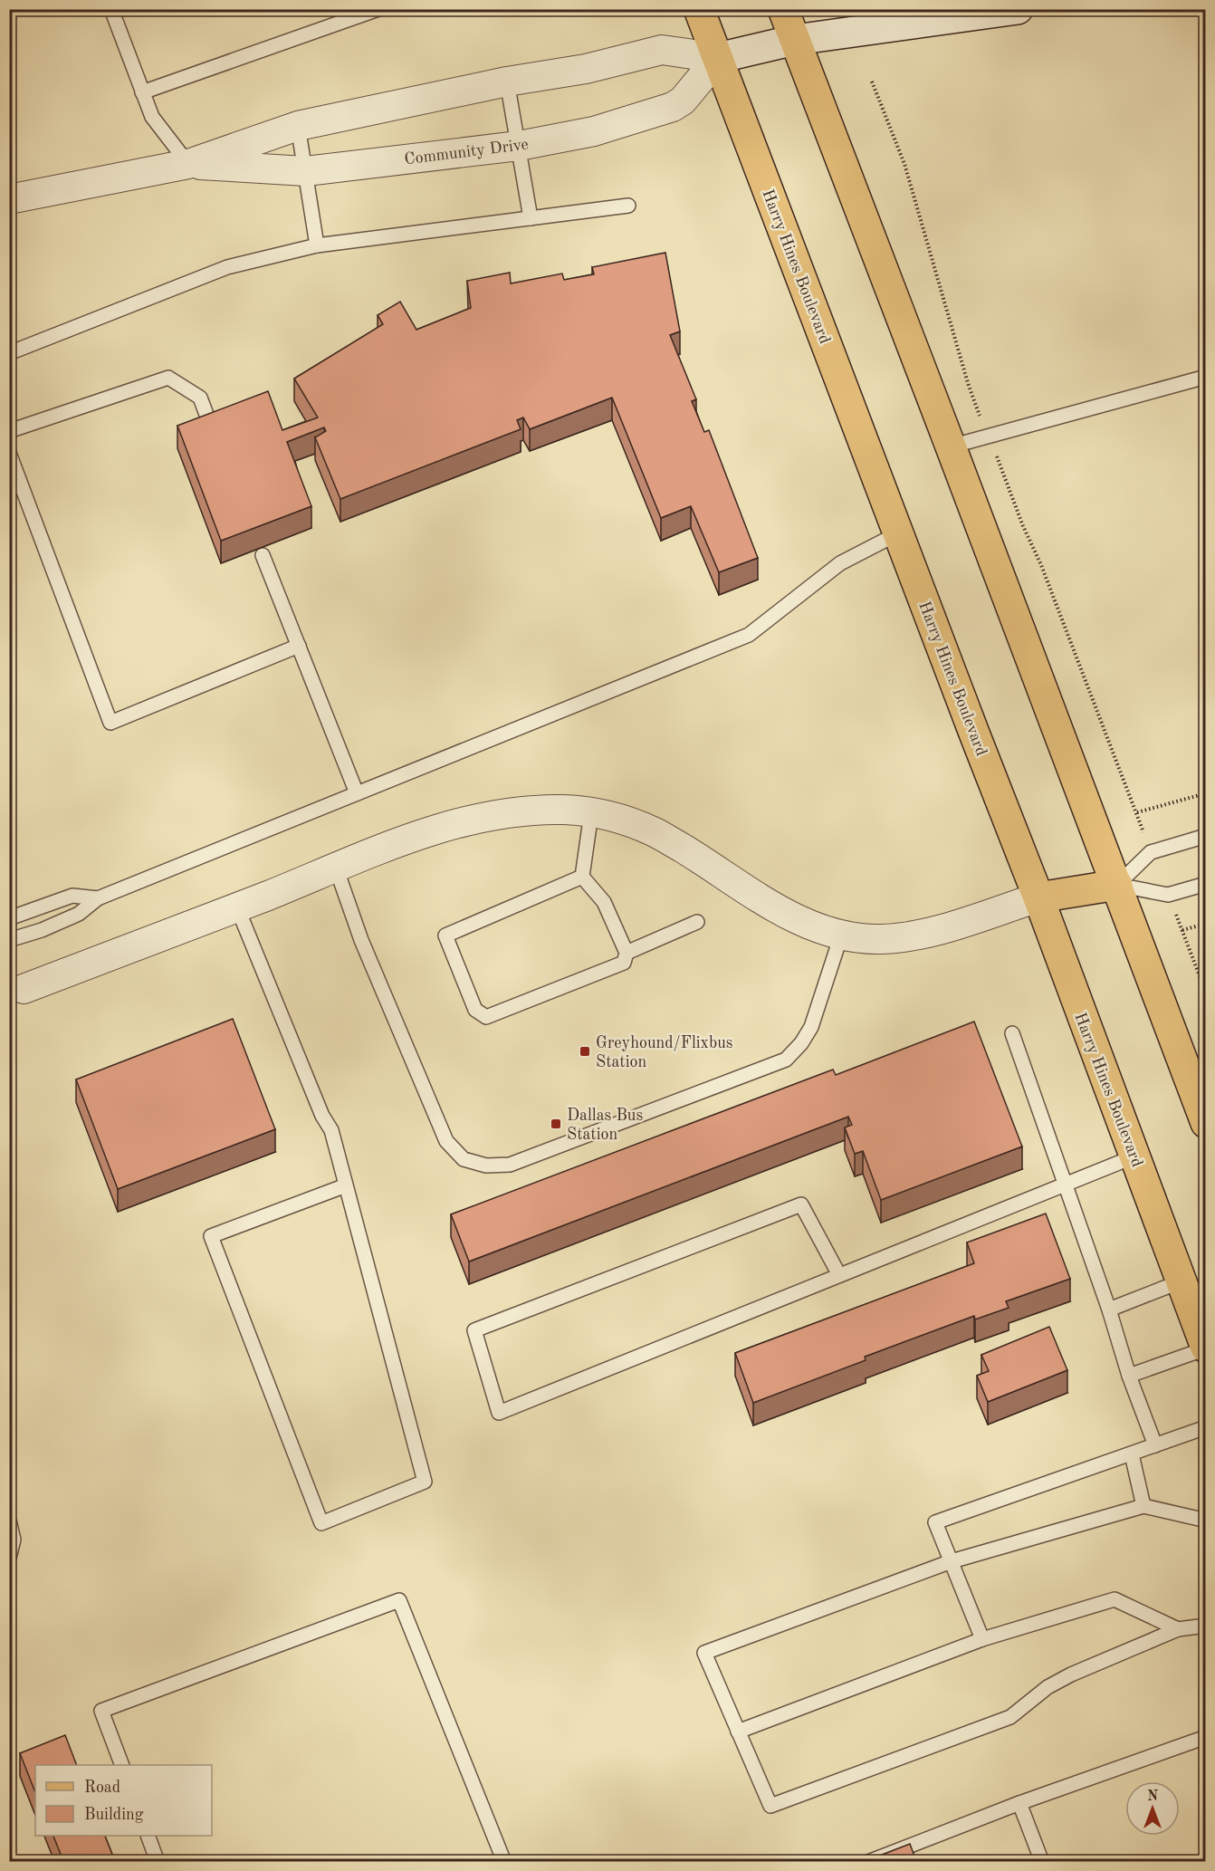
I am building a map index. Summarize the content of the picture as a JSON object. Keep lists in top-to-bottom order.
{
  "streets": {
    "main road": ["Harry Hines Boulevard"],
    "street": ["Community Drive"]
  },
  "crossings": [
    ["Community Drive", "Harry Hines Boulevard"]
  ],
  "places": {
    "transit": ["Greyhound/Flixbus Station", "Dallas Bus Station"]
  },
  "legend": ["Road", "Building"],
  "north": "top"
}
